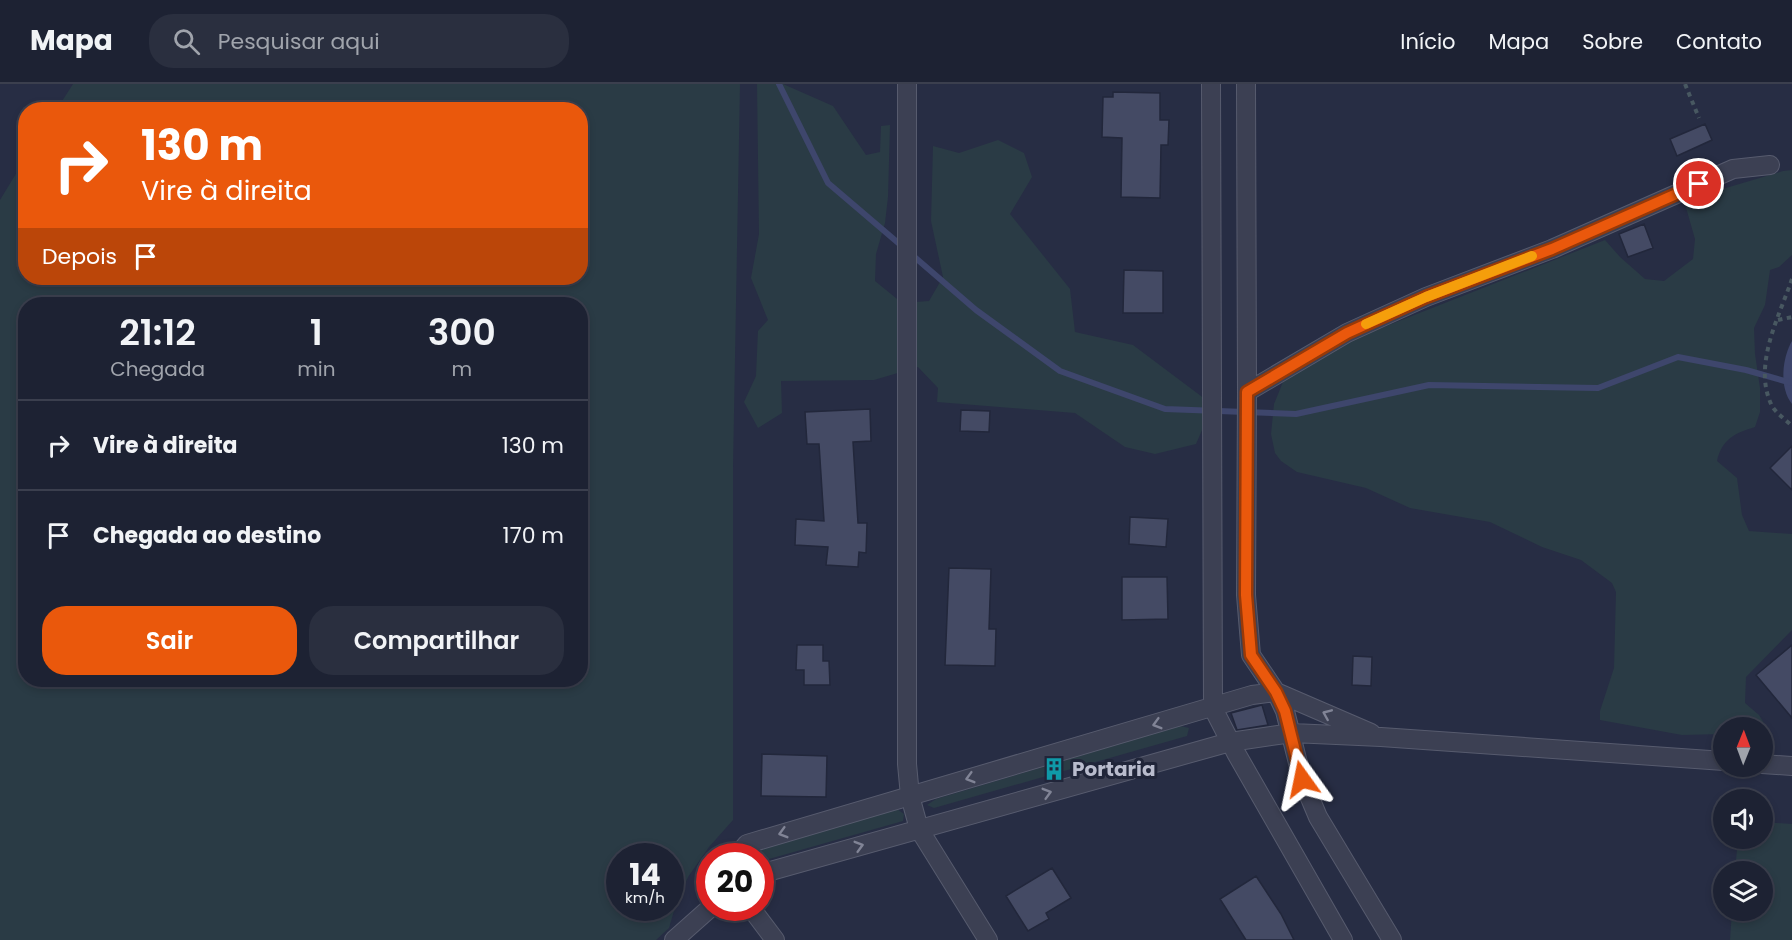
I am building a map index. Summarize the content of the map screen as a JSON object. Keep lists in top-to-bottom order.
{
  "places": {
    "building": ["Portaria"]
  },
  "north": "top",
  "page": {
    "header": "Mapa",
    "search": "Pesquisar aqui",
    "nav": [
      "Início",
      "Mapa",
      "Sobre",
      "Contato"
    ],
    "turn": ["130 m", "Vire à direita"],
    "then": "Depois",
    "eta": [
      "21:12",
      "Chegada",
      "1",
      "min",
      "300",
      "m"
    ],
    "list": [
      {
        "name": "Vire à direita",
        "value": "130 m"
      },
      {
        "name": "Chegada ao destino",
        "value": "170 m"
      }
    ],
    "buttons": ["Sair", "Compartilhar"],
    "speed": "14 km/h",
    "limit": "20"
  }
}
